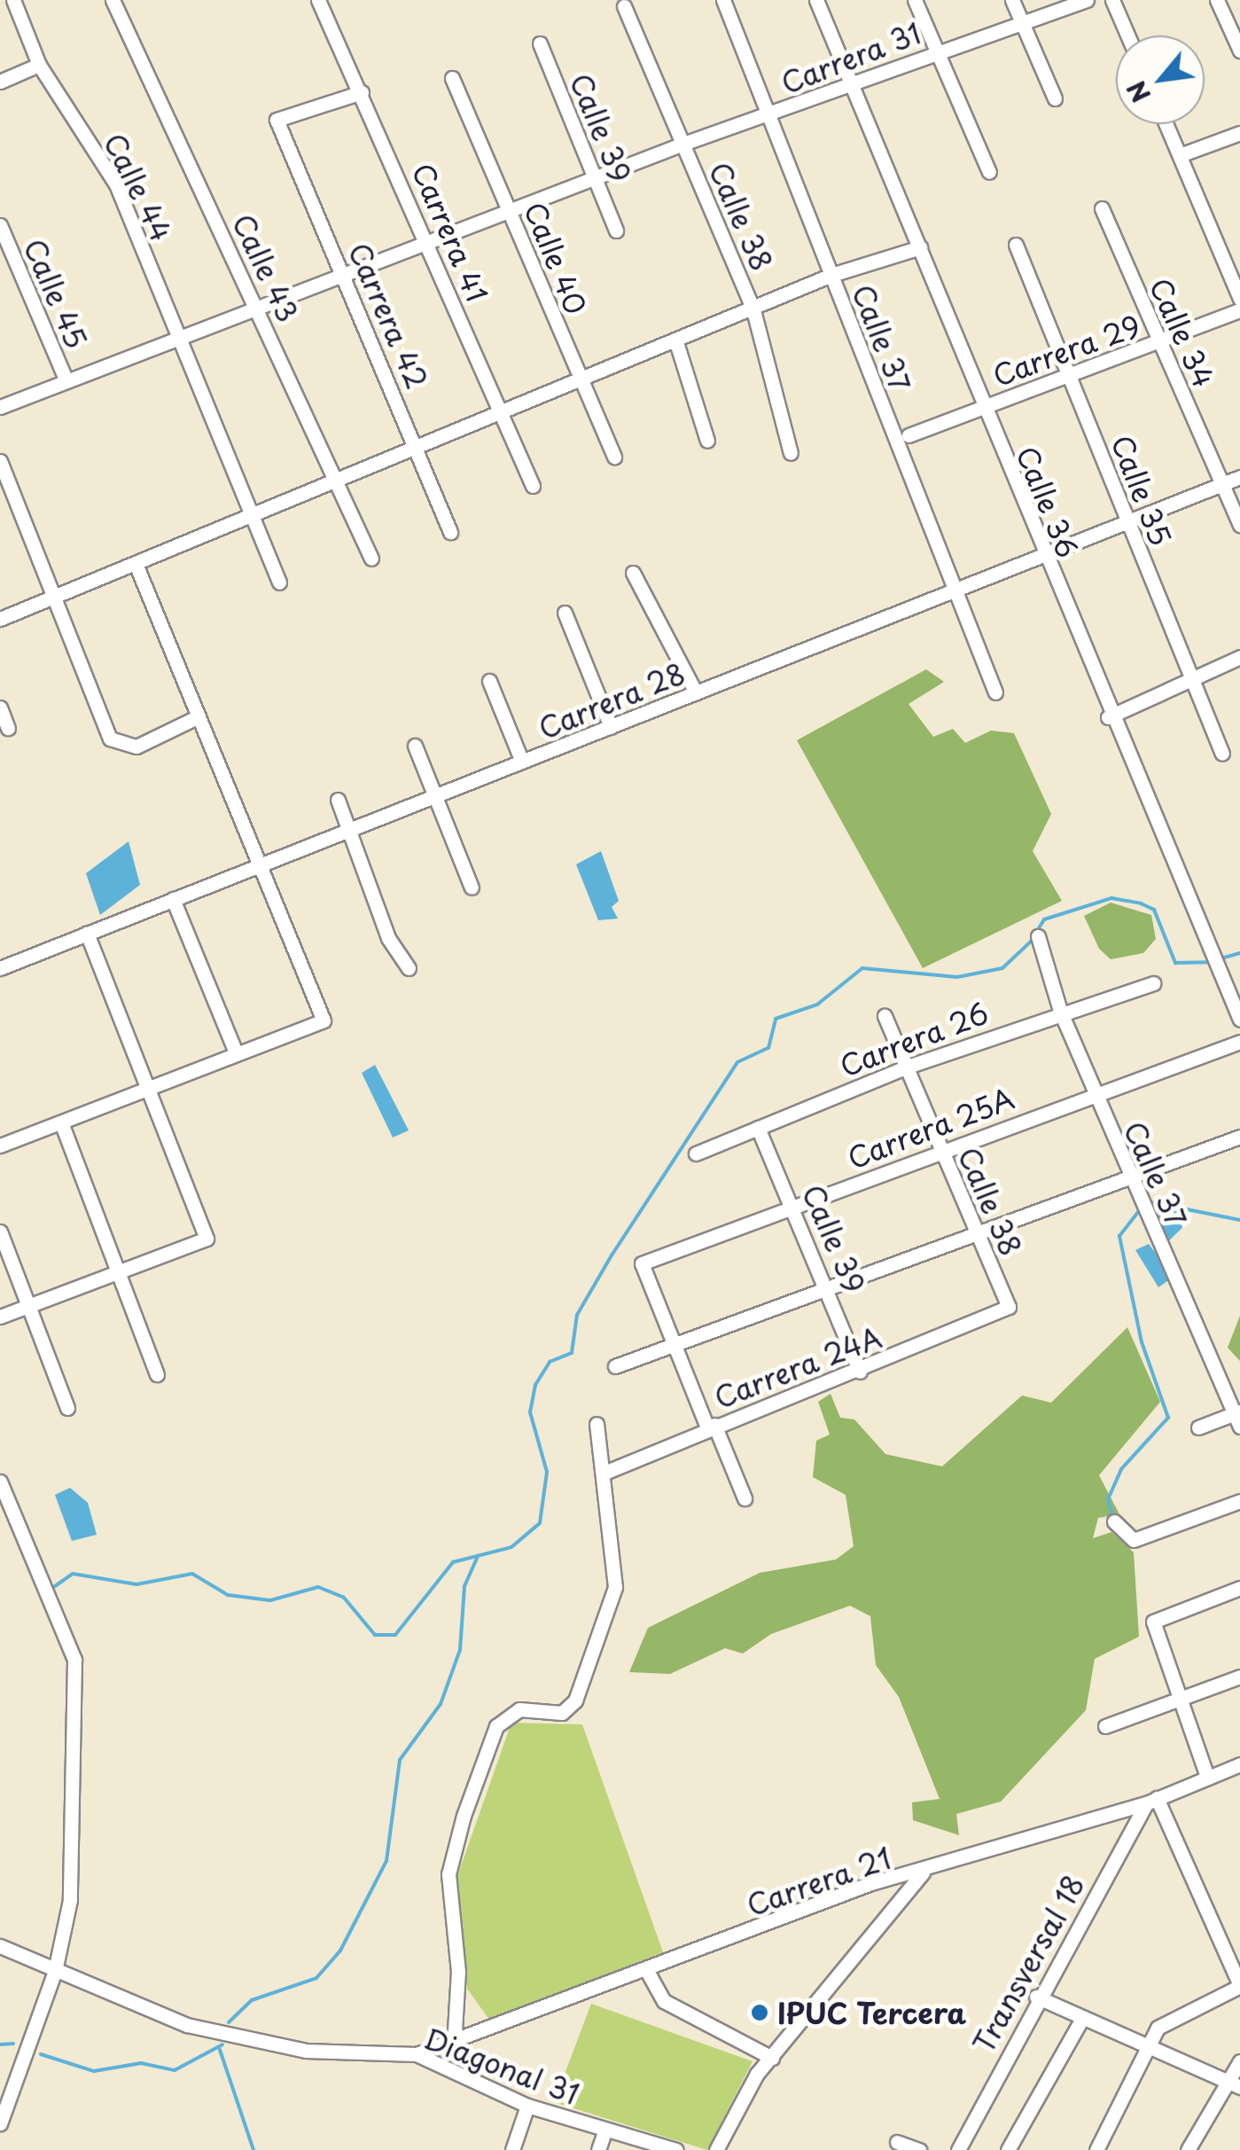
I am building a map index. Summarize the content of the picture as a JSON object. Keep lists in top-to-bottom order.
{
  "streets": {
    "street": [
      "Carrera 31",
      "Calle 39",
      "Calle 44",
      "Calle 38",
      "Carrera 41",
      "Calle 40",
      "Calle 43",
      "Calle 45",
      "Carrera 42",
      "Calle 34",
      "Calle 37",
      "Carrera 29",
      "Calle 35",
      "Calle 36",
      "Carrera 28",
      "Carrera 26",
      "Carrera 25A",
      "Carrera 24A",
      "Carrera 21",
      "Transversal 18",
      "Diagonal 31"
    ]
  },
  "crossings": [
    ["Carrera 31", "Calle 39"],
    ["Carrera 31", "Calle 44"],
    ["Carrera 31", "Calle 38"],
    ["Carrera 31", "Carrera 41"],
    ["Carrera 31", "Calle 40"],
    ["Carrera 31", "Calle 43"],
    ["Carrera 31", "Calle 45"],
    ["Carrera 31", "Carrera 42"],
    ["Carrera 31", "Calle 37"],
    ["Carrera 31", "Calle 36"],
    ["Calle 39", "Carrera 26"],
    ["Calle 39", "Carrera 25A"],
    ["Calle 39", "Carrera 24A"],
    ["Calle 38", "Carrera 26"],
    ["Calle 38", "Carrera 25A"],
    ["Calle 38", "Carrera 24A"],
    ["Carrera 41", "Carrera 42"],
    ["Calle 34", "Carrera 29"],
    ["Calle 34", "Carrera 28"],
    ["Calle 37", "Carrera 28"],
    ["Calle 37", "Carrera 26"],
    ["Calle 37", "Carrera 25A"],
    ["Carrera 29", "Calle 35"],
    ["Carrera 29", "Calle 36"],
    ["Calle 35", "Carrera 28"],
    ["Calle 36", "Carrera 28"],
    ["Carrera 21", "Transversal 18"],
    ["Carrera 21", "Diagonal 31"]
  ],
  "places": ["IPUC Tercera"],
  "north": "bottom left"
}
